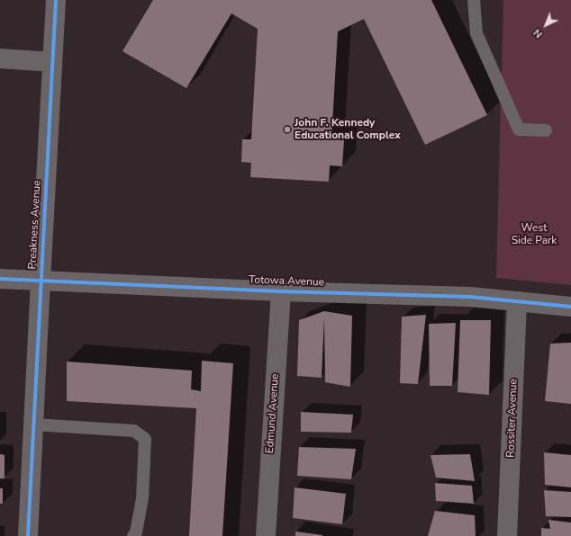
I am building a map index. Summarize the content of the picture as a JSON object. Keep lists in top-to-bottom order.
{
  "streets": {
    "street": [
      "Preakness Avenue",
      "Totowa Avenue",
      "Edmund Avenue",
      "Rossiter Avenue"
    ]
  },
  "crossings": [
    ["Preakness Avenue", "Totowa Avenue"],
    ["Totowa Avenue", "Edmund Avenue"],
    ["Totowa Avenue", "Rossiter Avenue"]
  ],
  "parks": ["West Side Park"],
  "places": ["John F. Kennedy Educational Complex"],
  "north": "bottom left"
}
